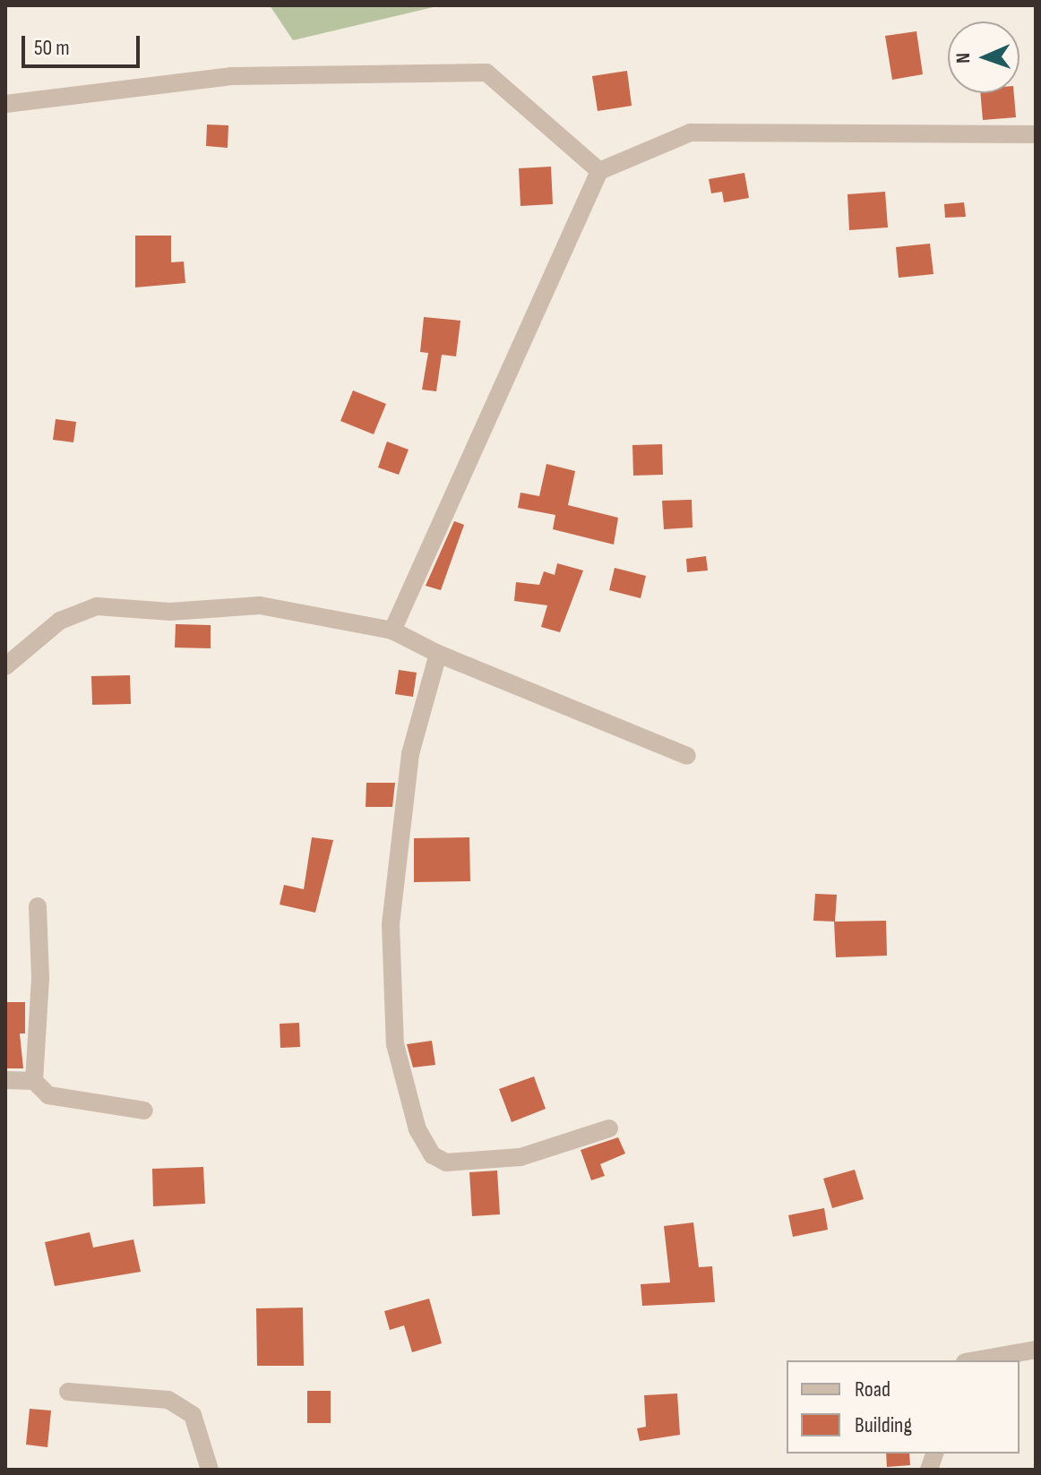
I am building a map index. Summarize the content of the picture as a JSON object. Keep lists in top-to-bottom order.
{
  "legend": ["Road", "Building"],
  "scale_bar": "50 m",
  "north": "left"
}
